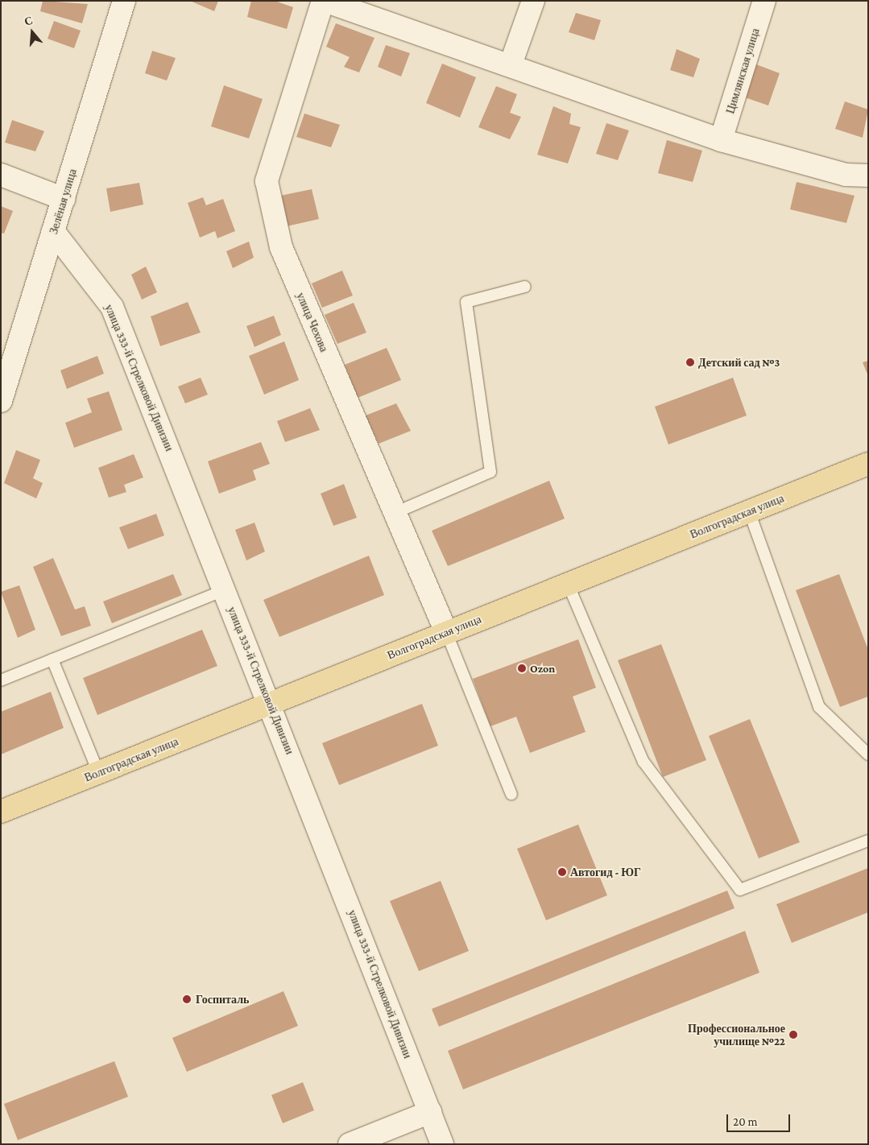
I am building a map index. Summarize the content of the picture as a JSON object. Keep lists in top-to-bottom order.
{
  "streets": {
    "main road": ["Волгоградская улица"],
    "street": [
      "Цимлянская улица",
      "Зелёная улица",
      "улица Чехова",
      "улица 333-й Стрелковой Дивизии"
    ]
  },
  "crossings": [
    ["Зелёная улица", "улица 333-й Стрелковой Дивизии"],
    ["улица Чехова", "Волгоградская улица"],
    ["улица 333-й Стрелковой Дивизии", "Волгоградская улица"]
  ],
  "places": [
    "Детский сад №3",
    "Ozon",
    "Автогид - ЮГ",
    "Госпиталь",
    "Профессиональное училище №22"
  ],
  "scale_bar": "20 m",
  "north": "top"
}
